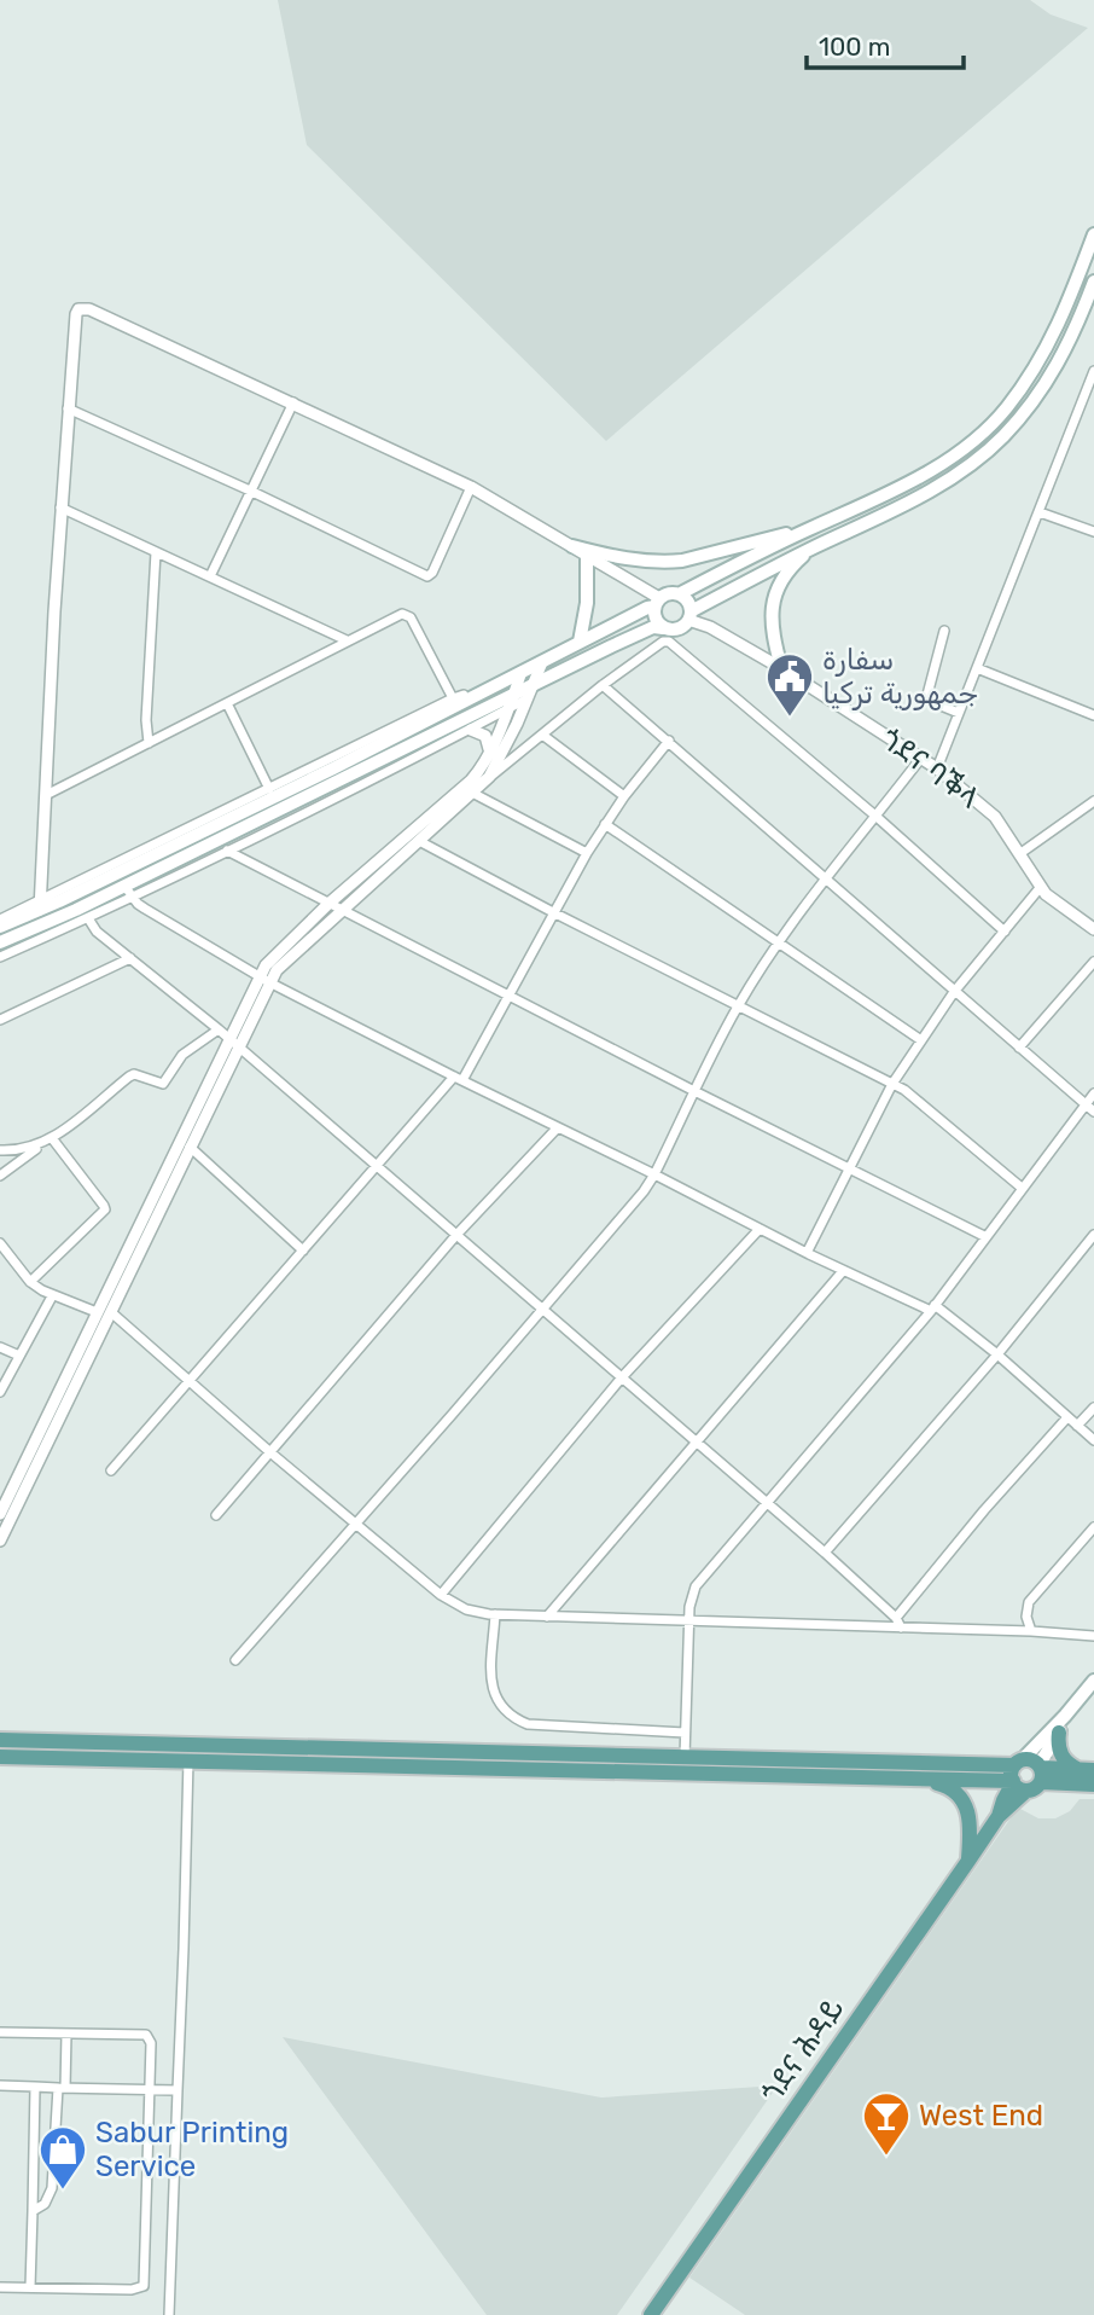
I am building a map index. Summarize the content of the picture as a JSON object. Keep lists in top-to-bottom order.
{
  "streets": {
    "main road": ["ጎደና ሕዳይ"],
    "street": ["ጎደና ባቕላ"]
  },
  "places": {
    "public building": ["سفارة جمهورية تركيا"],
    "bar": ["West End"],
    "shop": ["Sabur Printing Service"]
  },
  "scale_bar": "100 m"
}
